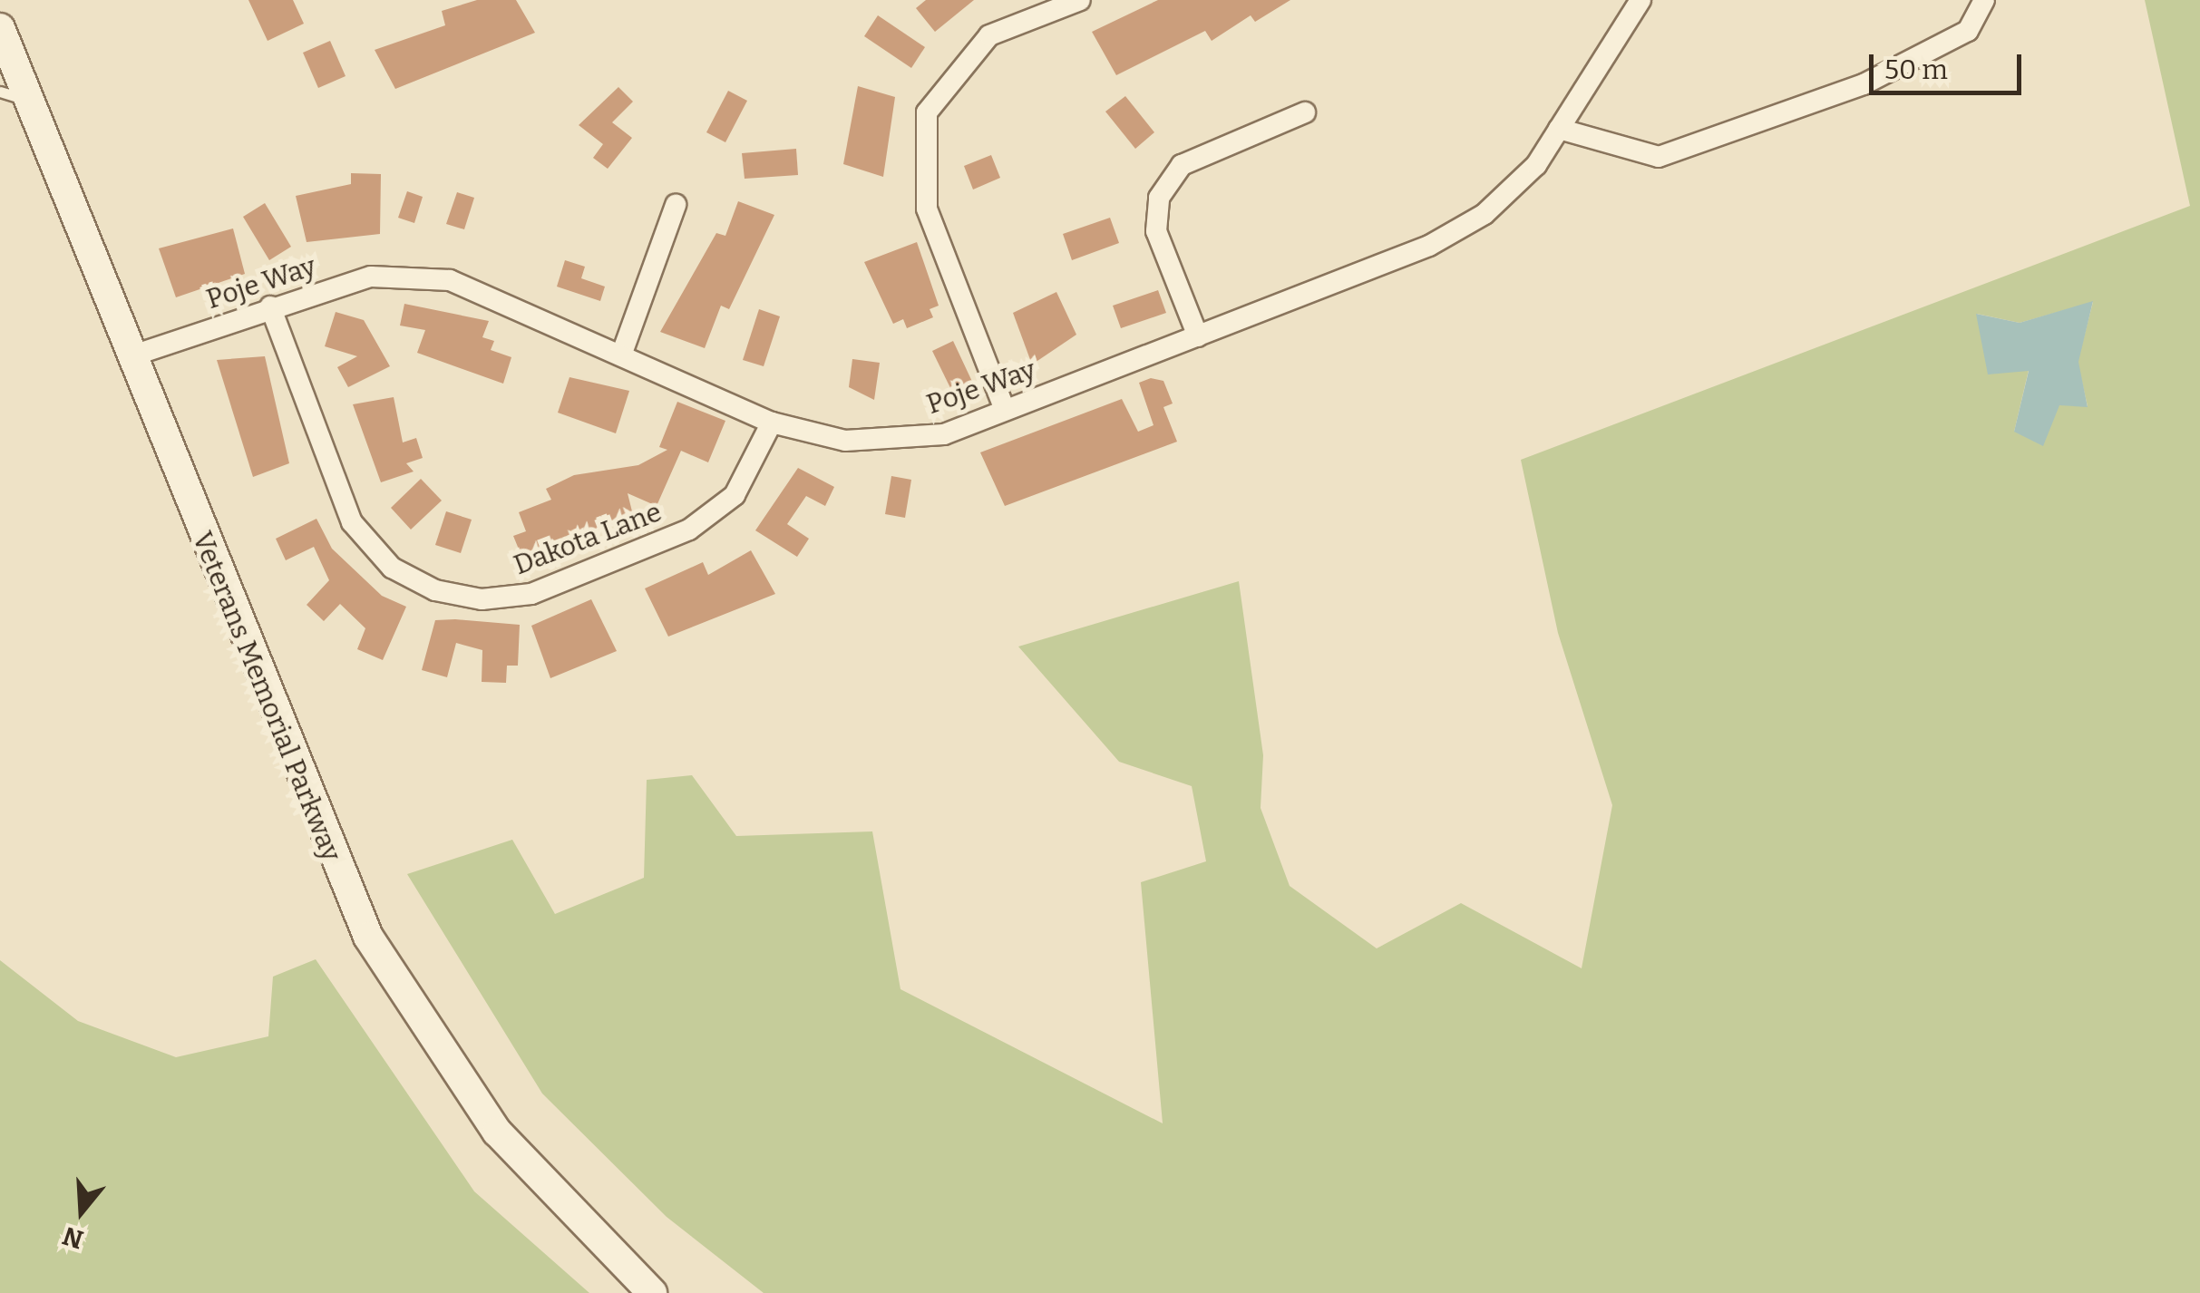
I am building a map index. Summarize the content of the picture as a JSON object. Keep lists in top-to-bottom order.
{
  "streets": {
    "main road": ["Veterans Memorial Parkway"],
    "street": ["Poje Way", "Dakota Lane"]
  },
  "crossings": [
    ["Poje Way", "Dakota Lane"],
    ["Poje Way", "Veterans Memorial Parkway"]
  ],
  "scale_bar": "50 m",
  "north": "bottom"
}
